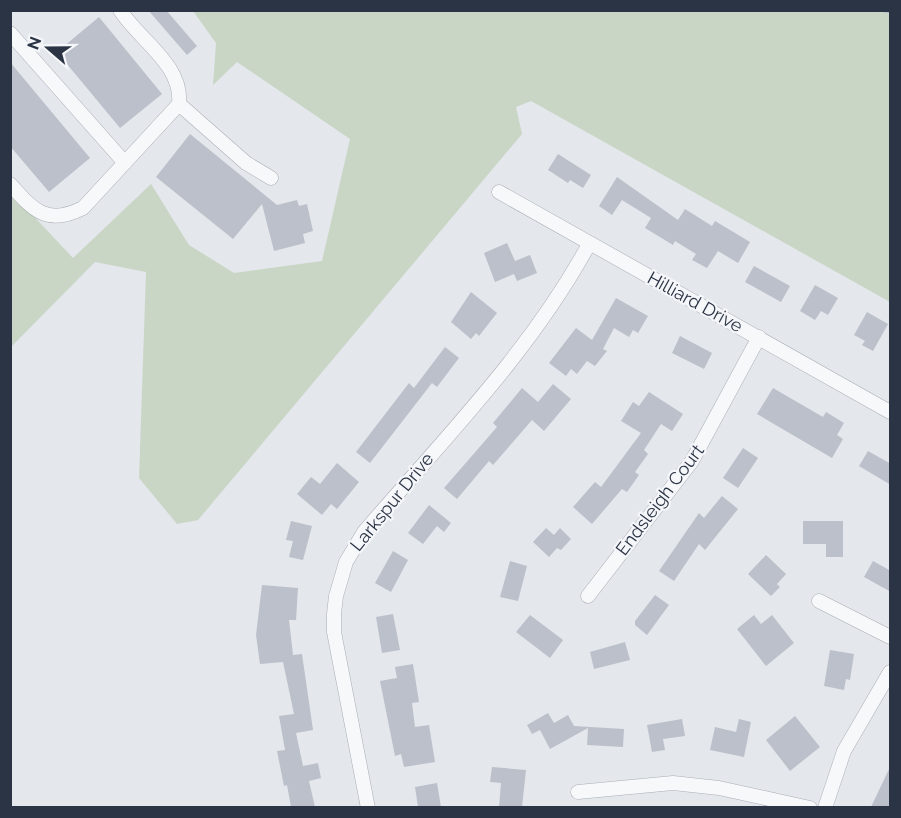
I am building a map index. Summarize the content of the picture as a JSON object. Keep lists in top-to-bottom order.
{
  "streets": {
    "street": ["Hilliard Drive", "Endsleigh Court", "Larkspur Drive"]
  },
  "crossings": [
    ["Hilliard Drive", "Endsleigh Court"],
    ["Hilliard Drive", "Larkspur Drive"]
  ],
  "north": "left"
}
